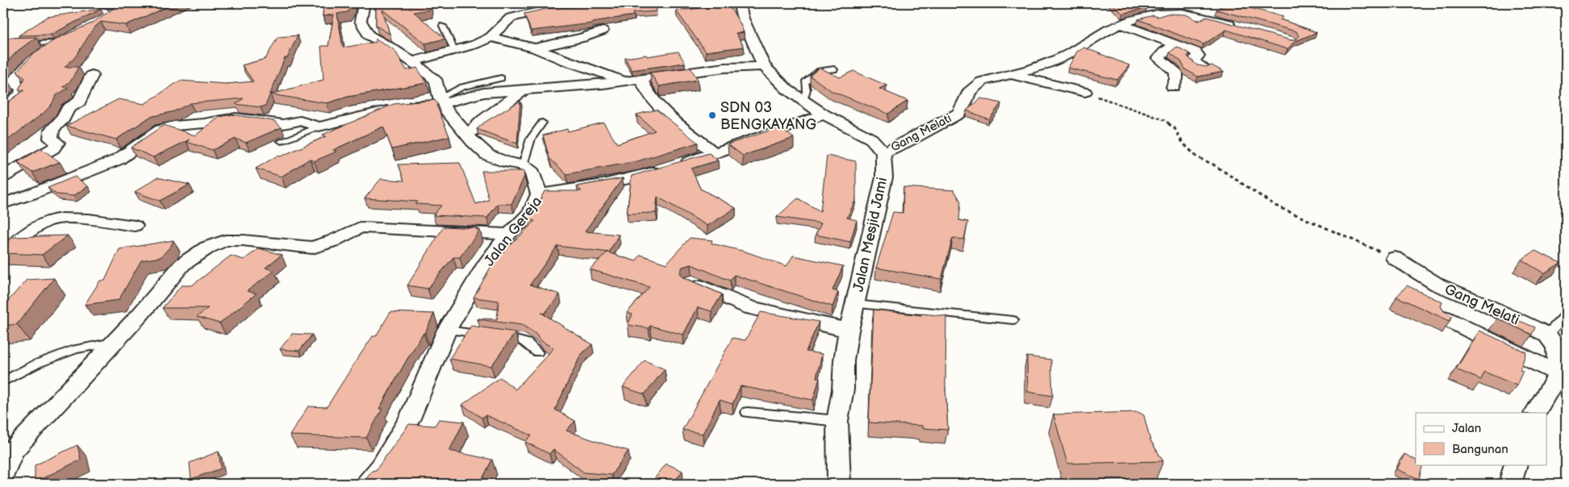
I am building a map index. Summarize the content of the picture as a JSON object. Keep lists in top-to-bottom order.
{
  "streets": {
    "street": ["Gang Melati", "Jalan Gereja", "Jalan Mesjid Jami"]
  },
  "crossings": [
    ["Gang Melati", "Jalan Mesjid Jami"]
  ],
  "places": ["SDN 03 BENGKAYANG"],
  "legend": ["Jalan", "Bangunan"]
}
